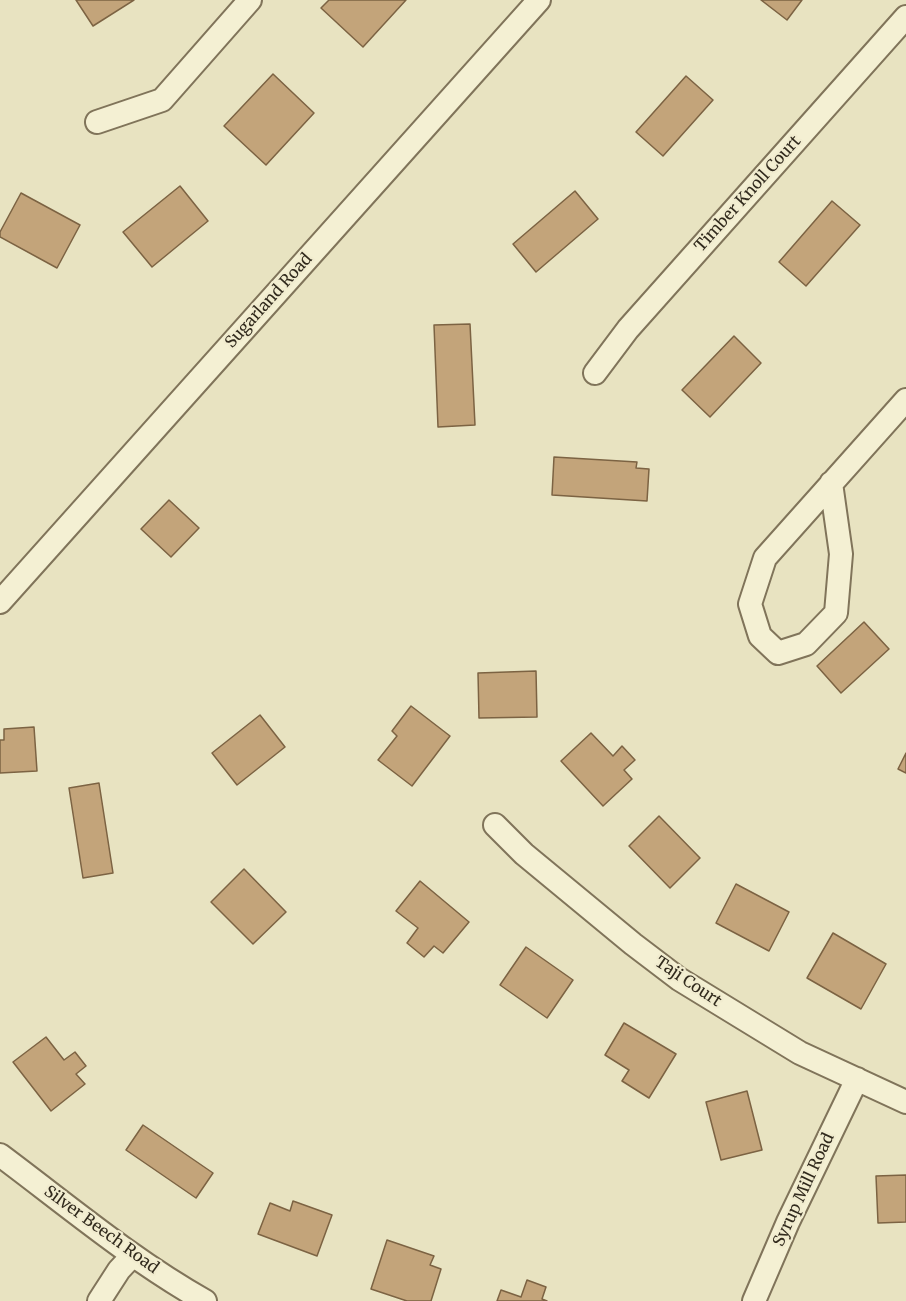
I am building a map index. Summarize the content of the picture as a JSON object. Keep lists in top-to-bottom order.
{
  "streets": {
    "street": [
      "Timber Knoll Court",
      "Sugarland Road",
      "Taji Court",
      "Syrup Mill Road",
      "Silver Beech Road"
    ]
  },
  "crossings": [
    ["Taji Court", "Syrup Mill Road"]
  ]
}
